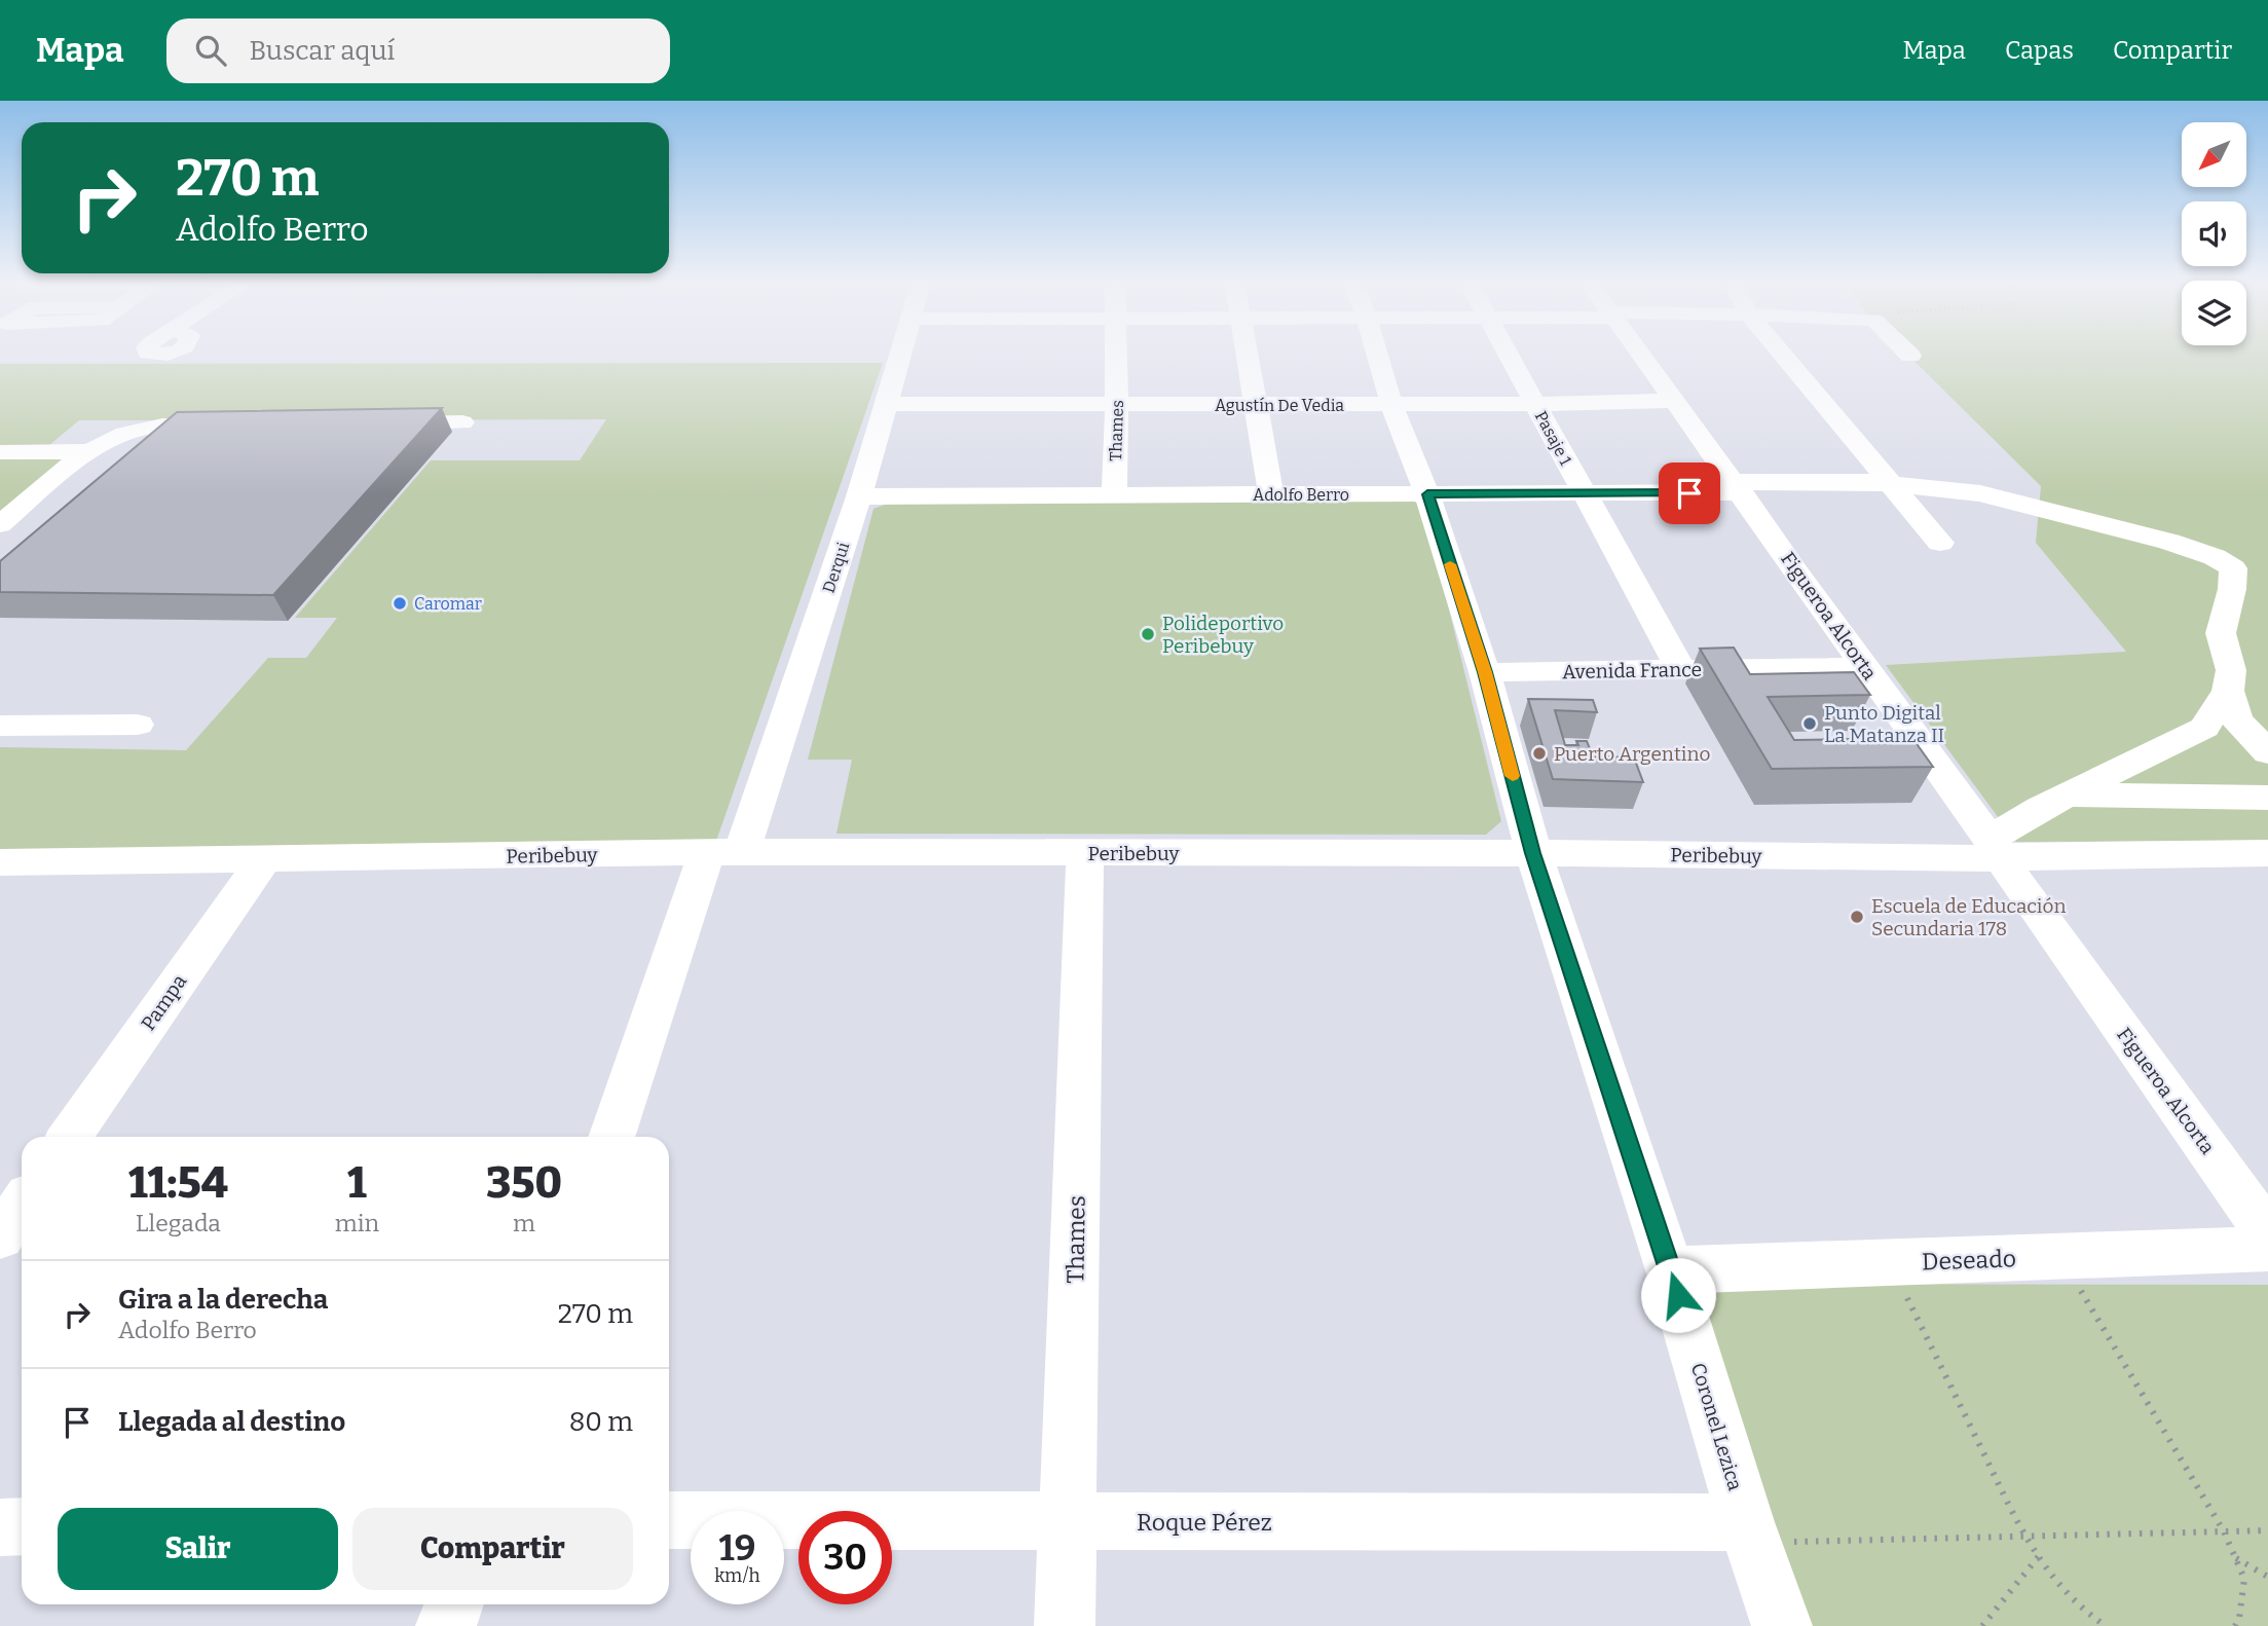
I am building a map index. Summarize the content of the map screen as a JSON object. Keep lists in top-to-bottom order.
{
  "streets": {
    "street": [
      "Agustín De Vedia",
      "Thames",
      "Pasaje 1",
      "Adolfo Berro",
      "Derqui",
      "Figueroa Alcorta",
      "Avenida France",
      "Peribebuy",
      "Pampa",
      "Deseado",
      "Coronel Lezica",
      "Roque Pérez"
    ]
  },
  "crossings": [
    ["Agustín De Vedia", "Thames"],
    ["Agustín De Vedia", "Pasaje 1"],
    ["Agustín De Vedia", "Derqui"],
    ["Agustín De Vedia", "Figueroa Alcorta"],
    ["Agustín De Vedia", "Coronel Lezica"],
    ["Thames", "Adolfo Berro"],
    ["Thames", "Peribebuy"],
    ["Thames", "Roque Pérez"],
    ["Pasaje 1", "Adolfo Berro"],
    ["Pasaje 1", "Avenida France"],
    ["Adolfo Berro", "Derqui"],
    ["Adolfo Berro", "Figueroa Alcorta"],
    ["Adolfo Berro", "Coronel Lezica"],
    ["Derqui", "Peribebuy"],
    ["Figueroa Alcorta", "Avenida France"],
    ["Figueroa Alcorta", "Peribebuy"],
    ["Avenida France", "Coronel Lezica"],
    ["Peribebuy", "Pampa"],
    ["Peribebuy", "Coronel Lezica"],
    ["Deseado", "Coronel Lezica"],
    ["Coronel Lezica", "Roque Pérez"]
  ],
  "places": [
    "Caromar",
    "Polideportivo Peribebuy",
    "Punto Digital La Matanza II",
    "Puerto Argentino",
    "Escuela de Educación Secundaria 178"
  ],
  "north": "bottom left",
  "page": {
    "header": "Mapa",
    "search": "Buscar aquí",
    "nav": ["Mapa", "Capas", "Compartir"],
    "turn": ["270 m", "Adolfo Berro"],
    "eta": [
      "11:54",
      "Llegada",
      "1",
      "min",
      "350",
      "m"
    ],
    "list": [
      {
        "name": "Gira a la derecha",
        "note": "Adolfo Berro",
        "value": "270 m"
      },
      {
        "name": "Llegada al destino",
        "value": "80 m"
      }
    ],
    "buttons": ["Salir", "Compartir"],
    "speed": "19 km/h",
    "limit": "30"
  }
}
